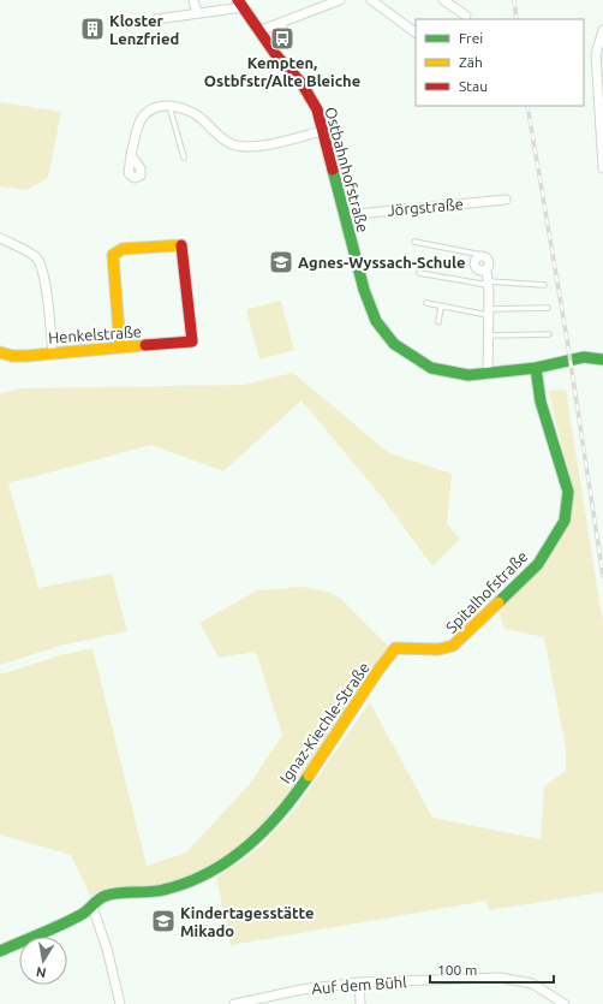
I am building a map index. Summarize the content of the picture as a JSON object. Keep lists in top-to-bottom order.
{
  "streets": {
    "street": [
      "Ostbahnhofstraße",
      "Jörgstraße",
      "Henkelstraße",
      "Spitalhofstraße",
      "Ignaz-Kiechle-Straße",
      "Auf dem Bühl"
    ]
  },
  "crossings": [
    ["Ostbahnhofstraße", "Jörgstraße"],
    ["Ostbahnhofstraße", "Spitalhofstraße"],
    ["Spitalhofstraße", "Ignaz-Kiechle-Straße"]
  ],
  "places": {
    "building": ["Kloster Lenzfried"],
    "bus stop": ["Kempten, Ostbfstr/Alte Bleiche"],
    "school or university": ["Agnes-Wyssach-Schule", "Kindertagesstätte Mikado"]
  },
  "legend": ["Frei", "Zäh", "Stau"],
  "scale_bar": "100 m",
  "north": "bottom"
}
